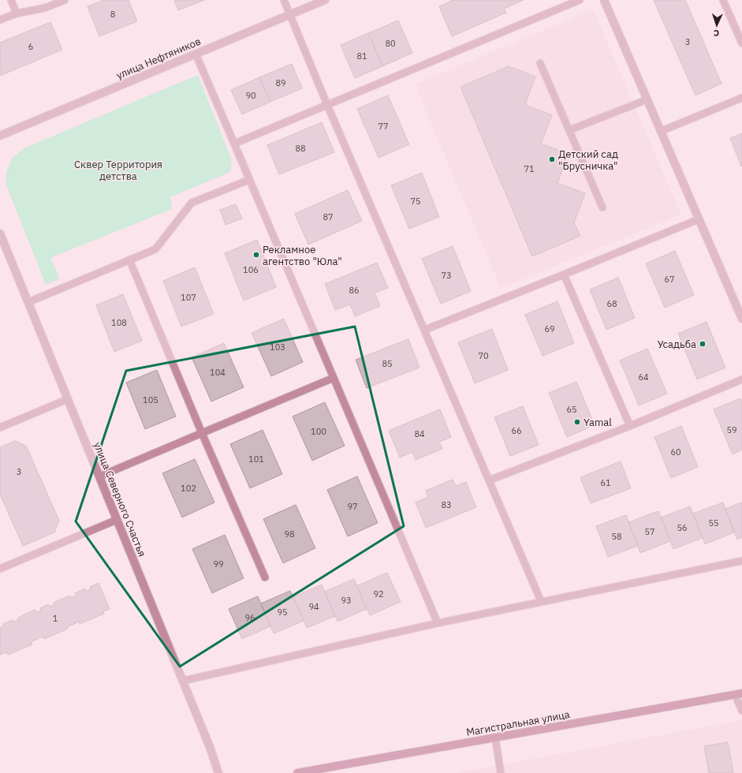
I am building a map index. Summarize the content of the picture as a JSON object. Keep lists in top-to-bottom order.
{
  "streets": {
    "main road": ["Магистральная улица"],
    "street": ["улица Нефтяников", "улица Северного Счастья"]
  },
  "parks": ["Сквер Территория детства"],
  "places": [
    "Детский сад \"Брусничка\"",
    "Рекламное агентство \"Юла\"",
    "Усадьба",
    "Yamal"
  ],
  "house_numbers": [
    "8",
    "3",
    "80",
    "6",
    "81",
    "89",
    "90",
    "77",
    "88",
    "71",
    "75",
    "87",
    "106",
    "73",
    "67",
    "86",
    "107",
    "68",
    "108",
    "69",
    "103",
    "70",
    "85",
    "104",
    "64",
    "105",
    "65",
    "59",
    "66",
    "100",
    "84",
    "60",
    "101",
    "3",
    "61",
    "102",
    "83",
    "97",
    "55",
    "56",
    "57",
    "98",
    "58",
    "99",
    "92",
    "93",
    "94",
    "95",
    "96",
    "1"
  ],
  "north": "bottom"
}
